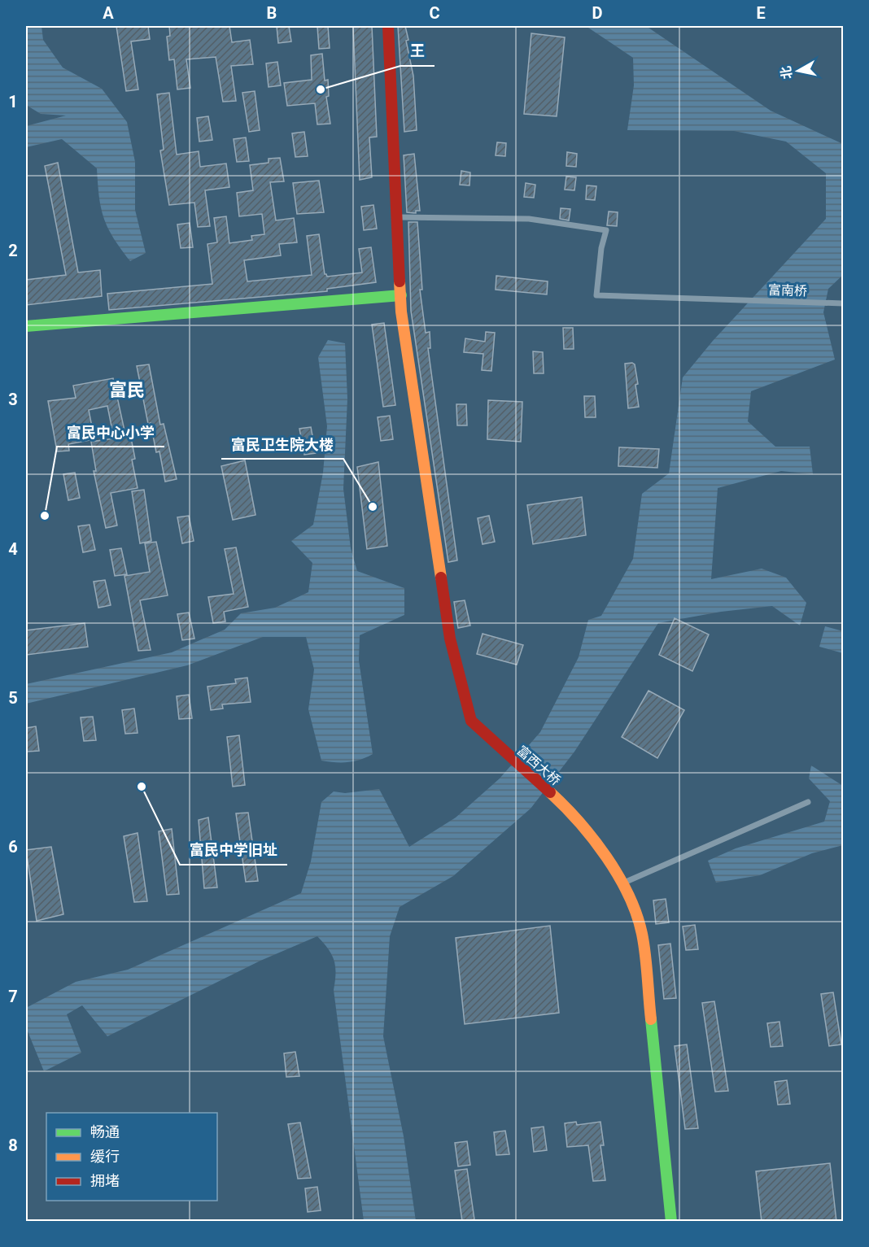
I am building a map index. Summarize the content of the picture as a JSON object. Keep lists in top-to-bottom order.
{
  "streets": {
    "main road": ["富西大桥"],
    "lane": ["富南桥"]
  },
  "crossings": [
    ["富南桥", "富西大桥"]
  ],
  "districts": ["富民"],
  "places": [
    "王",
    "富民卫生院大楼",
    "富民中心小学",
    "富民中学旧址"
  ],
  "legend": ["畅通", "缓行", "拥堵"],
  "north": "left",
  "grid": {
    "columns": [
      "A",
      "B",
      "C",
      "D",
      "E"
    ],
    "rows": [
      "1",
      "2",
      "3",
      "4",
      "5",
      "6",
      "7",
      "8"
    ]
  }
}
